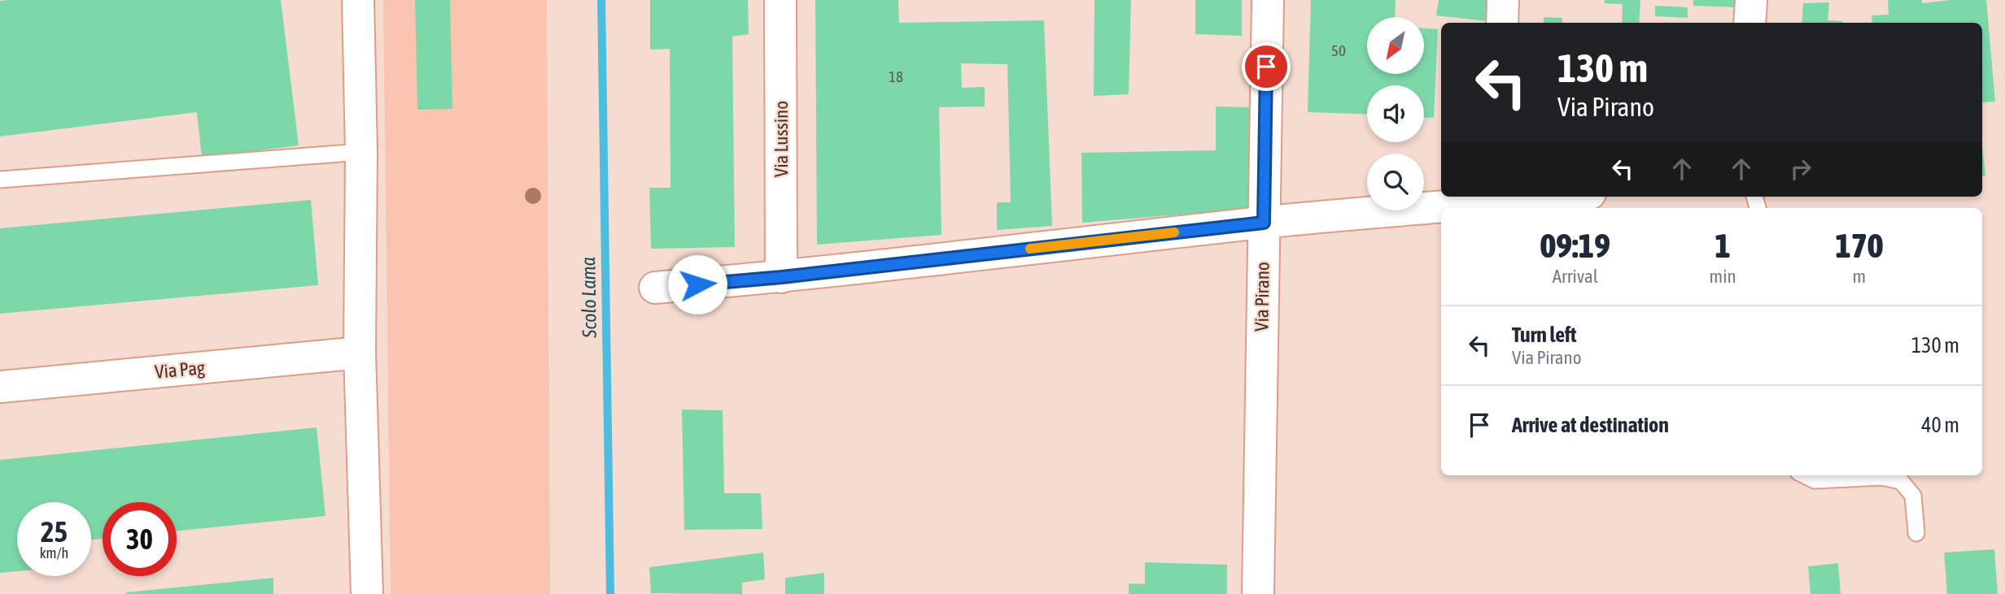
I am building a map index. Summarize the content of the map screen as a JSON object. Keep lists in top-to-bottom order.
{
  "streets": {
    "street": ["Via Lussino", "Via Pirano", "Via Pag"]
  },
  "water": ["Scolo Lama"],
  "house_numbers": ["50", "18"],
  "north": "bottom left",
  "page": {
    "turn": ["130 m", "Via Pirano"],
    "eta": [
      "09:19",
      "Arrival",
      "1",
      "min",
      "170",
      "m"
    ],
    "list": [
      {
        "name": "Turn left",
        "note": "Via Pirano",
        "value": "130 m"
      },
      {
        "name": "Arrive at destination",
        "value": "40 m"
      }
    ],
    "speed": "25 km/h",
    "limit": "30"
  }
}
